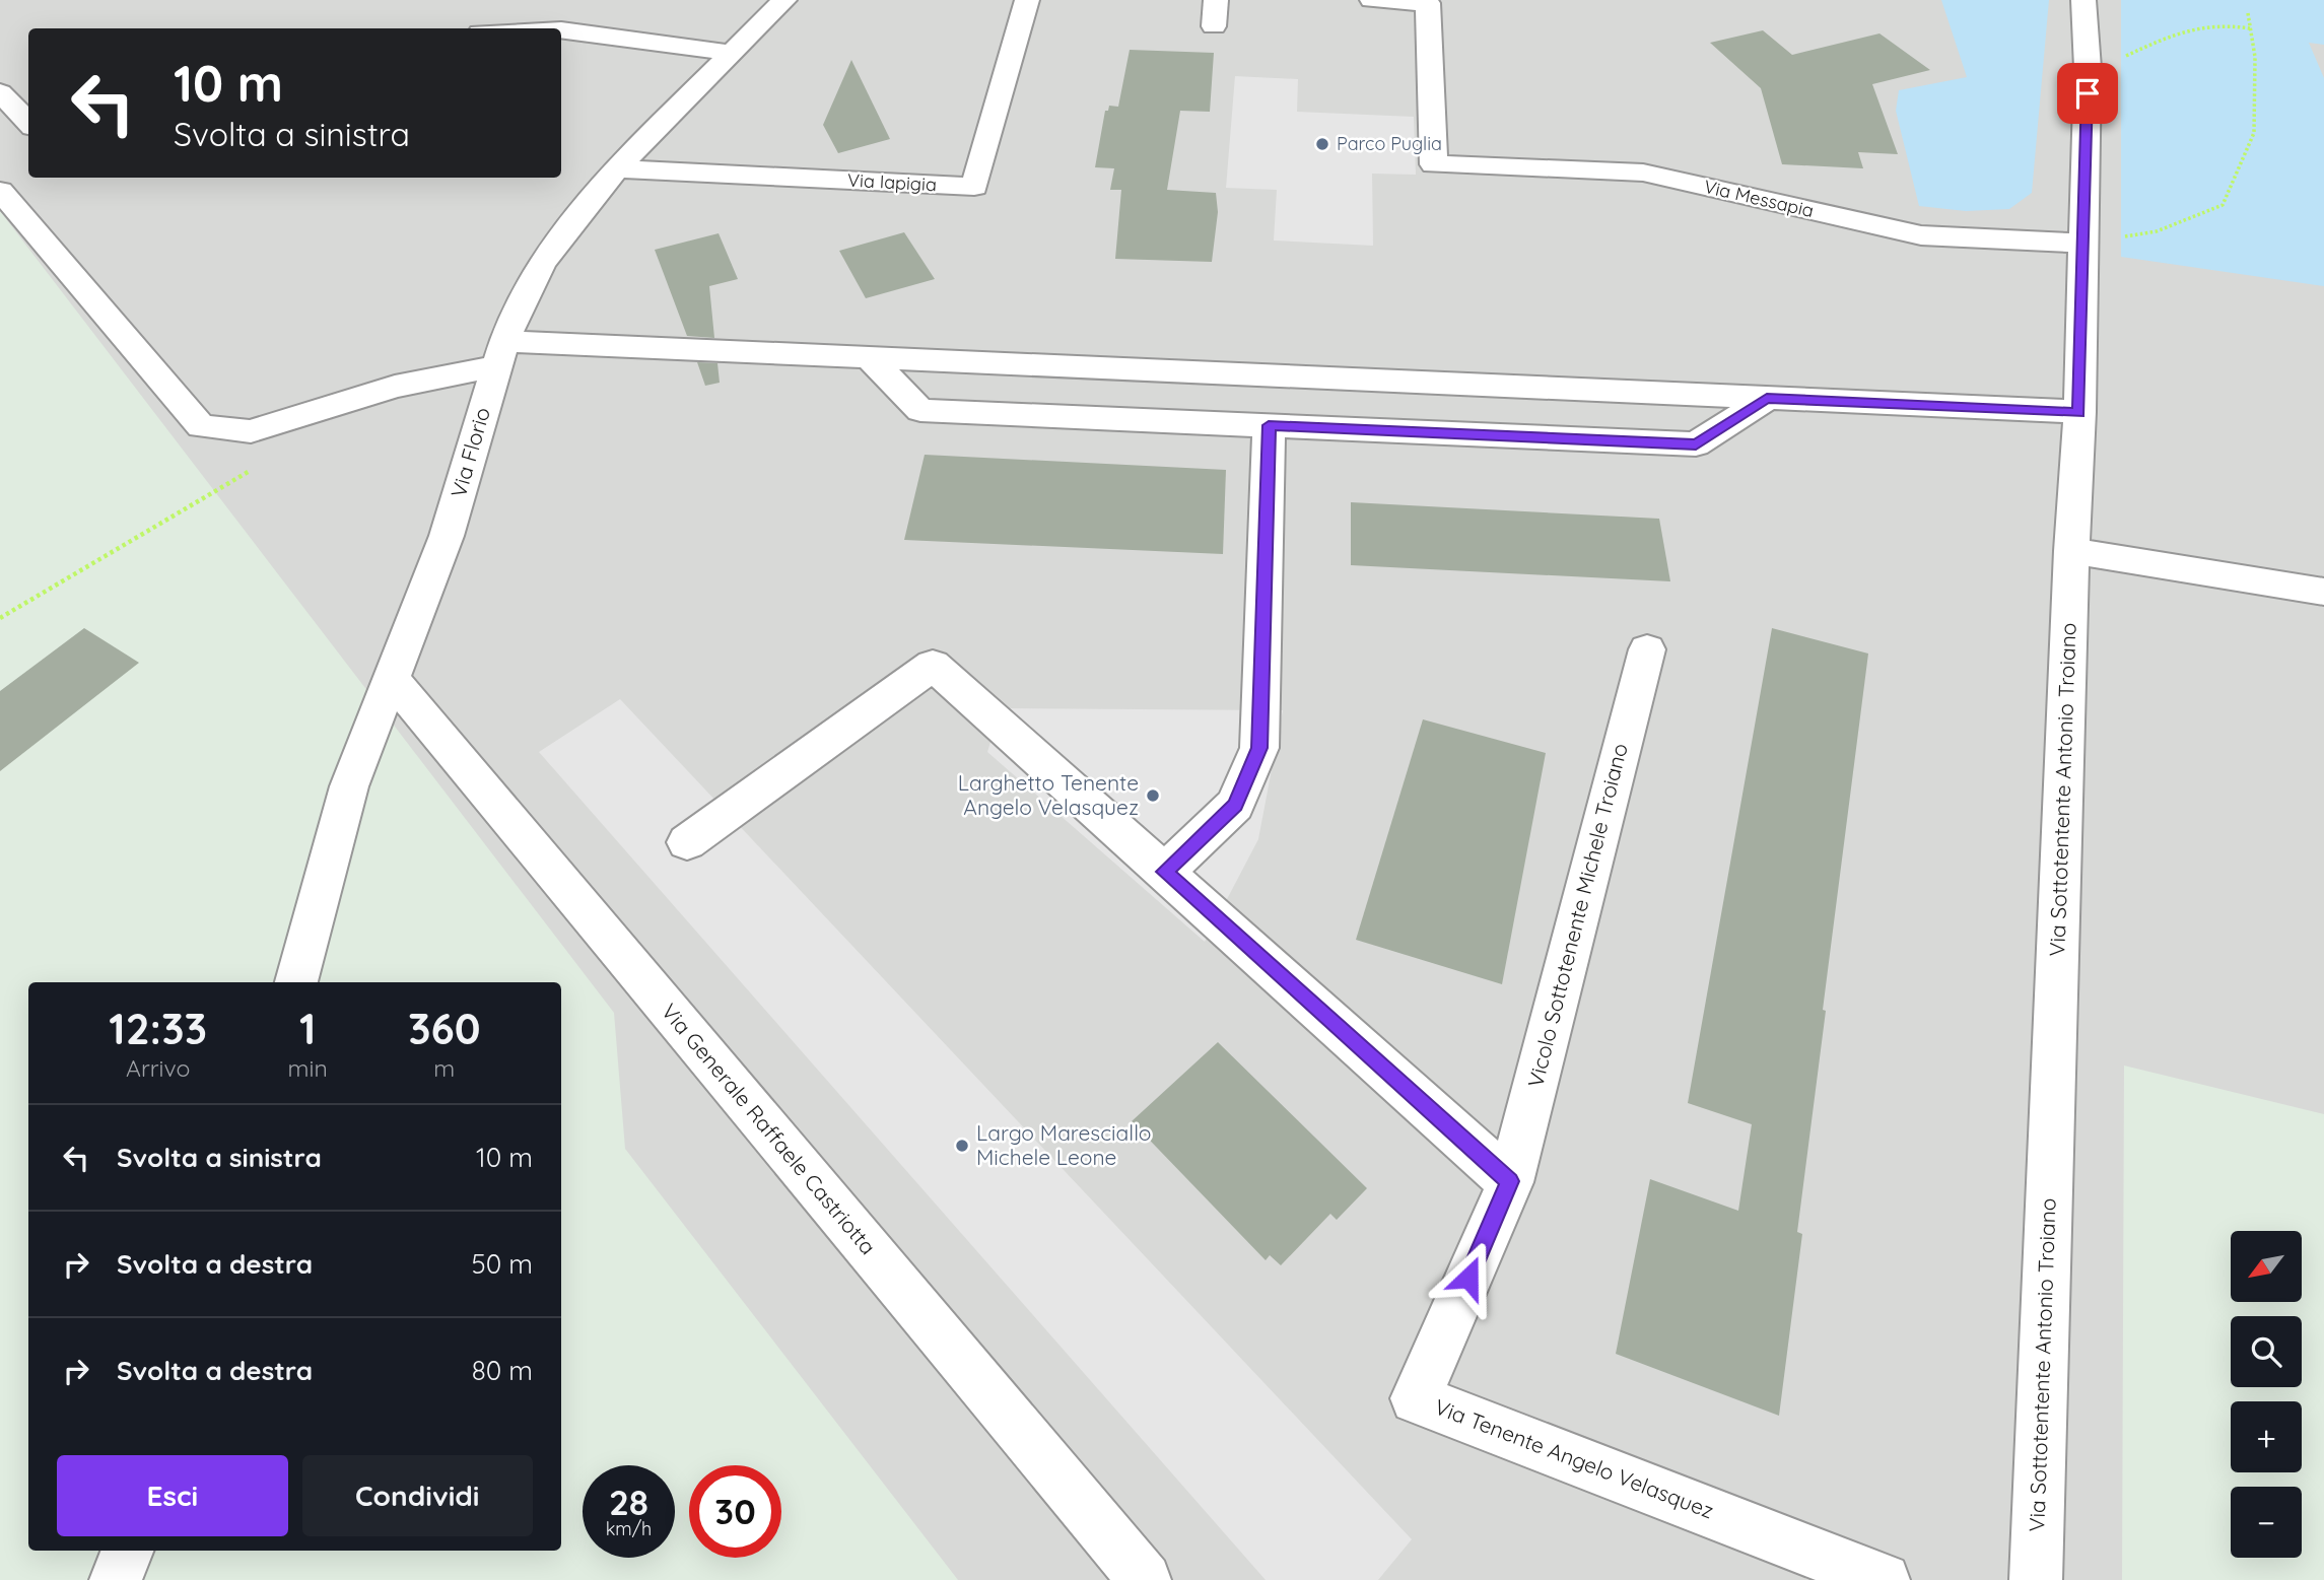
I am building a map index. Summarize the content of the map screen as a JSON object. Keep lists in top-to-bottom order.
{
  "streets": {
    "street": [
      "Via Iapigia",
      "Via Messapia",
      "Via Florio",
      "Via Sottotentente Antonio Troiano",
      "Vicolo Sottotenente Michele Troiano",
      "Via Generale Raffaele Castriotta",
      "Via Tenente Angelo Velasquez"
    ]
  },
  "crossings": [
    ["Via Iapigia", "Via Florio"],
    ["Via Messapia", "Via Sottotentente Antonio Troiano"],
    ["Via Florio", "Via Generale Raffaele Castriotta"],
    ["Vicolo Sottotenente Michele Troiano", "Via Tenente Angelo Velasquez"]
  ],
  "places": ["Parco Puglia", "Larghetto Tenente Angelo Velasquez", "Largo Maresciallo Michele Leone"],
  "north": "bottom left",
  "page": {
    "turn": ["10 m", "Svolta a sinistra"],
    "eta": [
      "12:33",
      "Arrivo",
      "1",
      "min",
      "360",
      "m"
    ],
    "list": [
      {
        "name": "Svolta a sinistra",
        "value": "10 m"
      },
      {
        "name": "Svolta a destra",
        "value": "50 m"
      },
      {
        "name": "Svolta a destra",
        "value": "80 m"
      }
    ],
    "map_buttons": ["+", "−"],
    "buttons": ["Esci", "Condividi"],
    "speed": "28 km/h",
    "limit": "30"
  }
}
